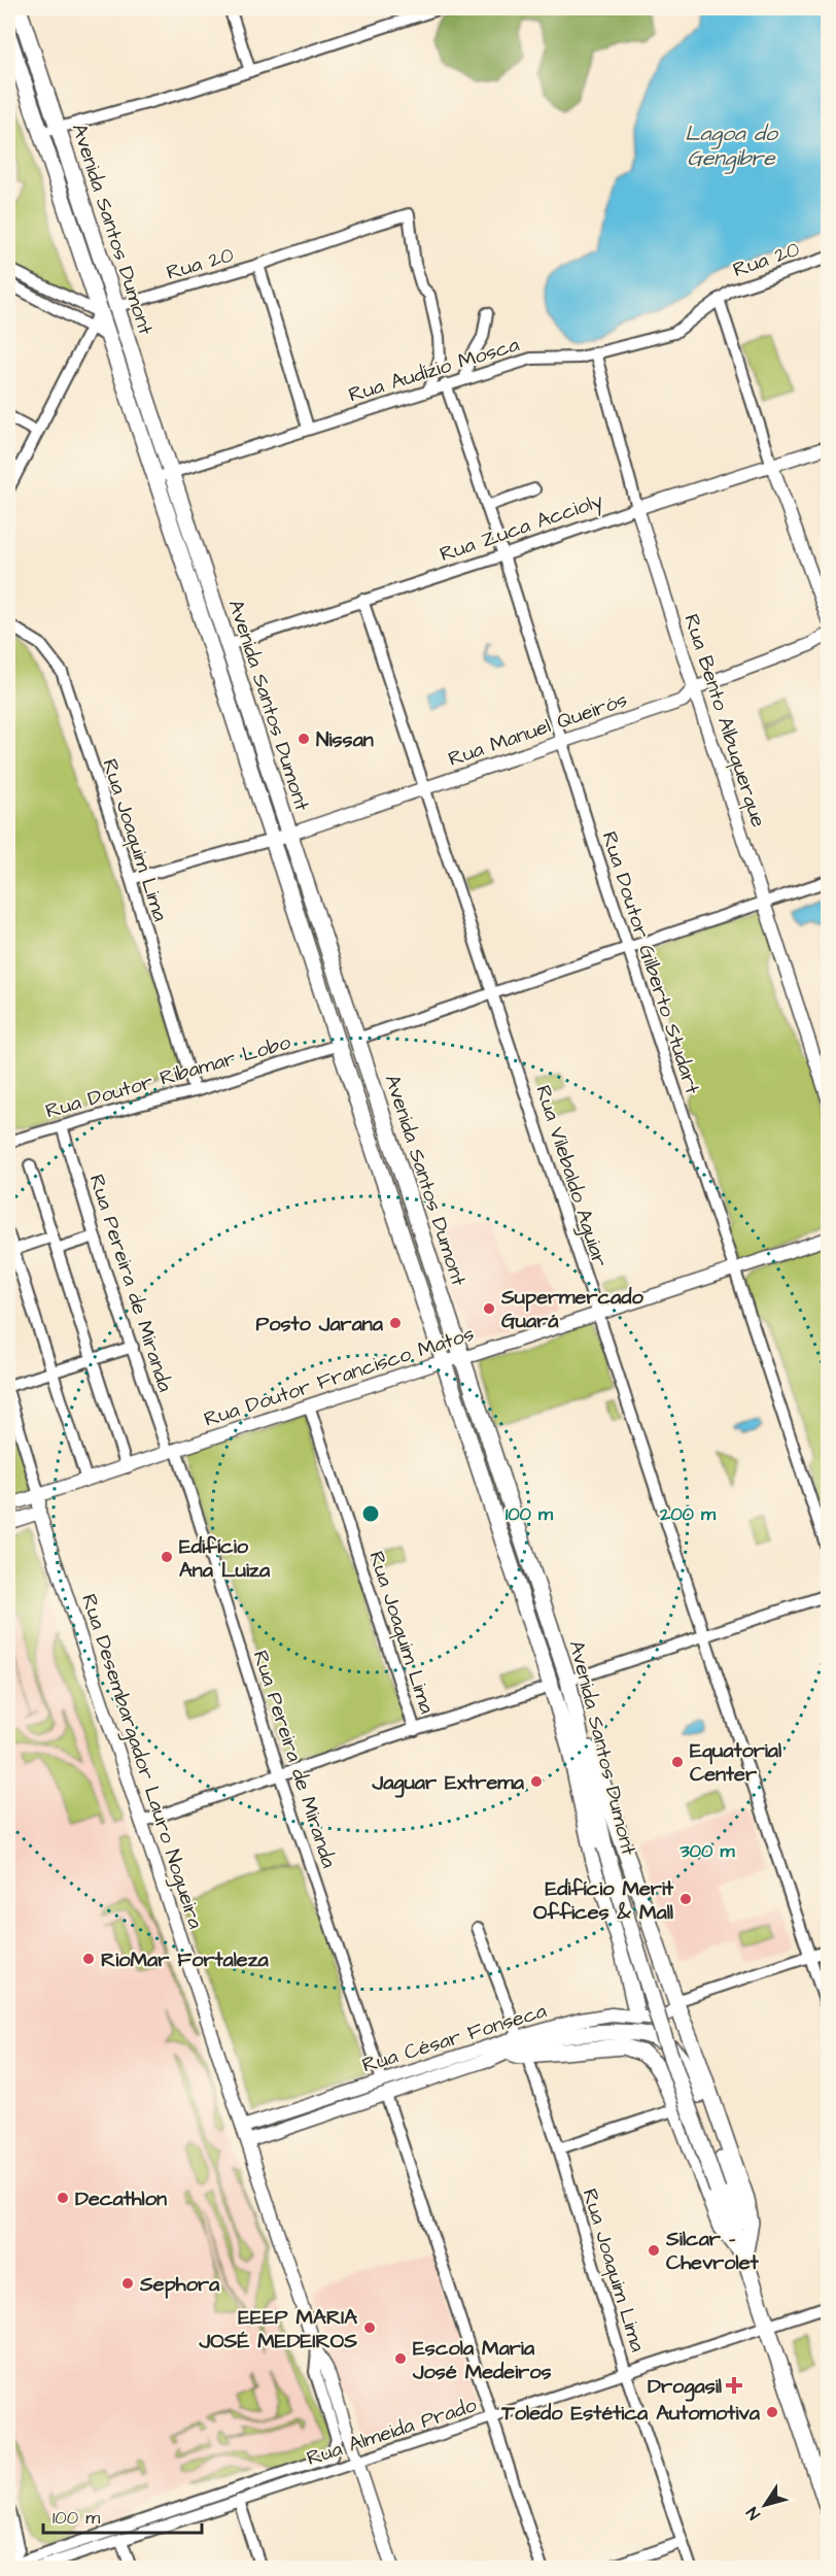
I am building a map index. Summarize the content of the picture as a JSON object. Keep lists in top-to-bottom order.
{
  "streets": {
    "main road": ["Avenida Santos Dumont"],
    "street": [
      "Rua 20",
      "Rua Audízio Mosca",
      "Rua Zuca Accioly",
      "Rua Bento Albuquerque",
      "Rua Manuel Queirós",
      "Rua Joaquim Lima",
      "Rua Doutor Gilberto Studart",
      "Rua Doutor Ribamar Lobo",
      "Rua Vilebaldo Aguiar",
      "Rua Pereira de Miranda",
      "Rua Doutor Francisco Matos",
      "Rua Desembargador Lauro Nogueira",
      "Rua César Fonseca",
      "Rua Almeida Prado"
    ]
  },
  "crossings": [
    ["Avenida Santos Dumont", "Rua 20"],
    ["Avenida Santos Dumont", "Rua Audízio Mosca"],
    ["Avenida Santos Dumont", "Rua Zuca Accioly"],
    ["Avenida Santos Dumont", "Rua Manuel Queirós"],
    ["Avenida Santos Dumont", "Rua Doutor Ribamar Lobo"],
    ["Avenida Santos Dumont", "Rua Doutor Francisco Matos"],
    ["Avenida Santos Dumont", "Rua César Fonseca"],
    ["Avenida Santos Dumont", "Rua Almeida Prado"],
    ["Rua 20", "Rua Audízio Mosca"],
    ["Rua Audízio Mosca", "Rua Bento Albuquerque"],
    ["Rua Audízio Mosca", "Rua Doutor Gilberto Studart"],
    ["Rua Zuca Accioly", "Rua Bento Albuquerque"],
    ["Rua Zuca Accioly", "Rua Doutor Gilberto Studart"],
    ["Rua Zuca Accioly", "Rua Vilebaldo Aguiar"],
    ["Rua Bento Albuquerque", "Rua Manuel Queirós"],
    ["Rua Manuel Queirós", "Rua Doutor Gilberto Studart"],
    ["Rua Manuel Queirós", "Rua Vilebaldo Aguiar"],
    ["Rua Joaquim Lima", "Rua Doutor Ribamar Lobo"],
    ["Rua Joaquim Lima", "Rua Doutor Francisco Matos"],
    ["Rua Joaquim Lima", "Rua Almeida Prado"],
    ["Rua Doutor Gilberto Studart", "Rua Doutor Francisco Matos"],
    ["Rua Doutor Ribamar Lobo", "Rua Pereira de Miranda"],
    ["Rua Vilebaldo Aguiar", "Rua Doutor Francisco Matos"],
    ["Rua Vilebaldo Aguiar", "Rua César Fonseca"],
    ["Rua Pereira de Miranda", "Rua Doutor Francisco Matos"],
    ["Rua Pereira de Miranda", "Rua César Fonseca"],
    ["Rua Doutor Francisco Matos", "Rua Desembargador Lauro Nogueira"],
    ["Rua Desembargador Lauro Nogueira", "Rua César Fonseca"],
    ["Rua Desembargador Lauro Nogueira", "Rua Almeida Prado"]
  ],
  "water": ["Lagoa do Gengibre"],
  "places": {
    "other": [
      "Nissan",
      "Supermercado Guará",
      "Posto Jarana",
      "Edifício Ana Luiza",
      "Equatorial Center",
      "Jaguar Extrema",
      "Edifício Merit Offices & Mall",
      "RioMar Fortaleza",
      "Decathlon",
      "Silcar - Chevrolet",
      "Sephora",
      "EEEP MARIA JOSÉ MEDEIROS",
      "Escola Maria José Medeiros",
      "Toledo Estética Automotiva"
    ],
    "health": ["Drogasil"]
  },
  "scale_bar": "100 m",
  "north": "bottom left",
  "rings": ["100 m", "200 m", "300 m"]
}
